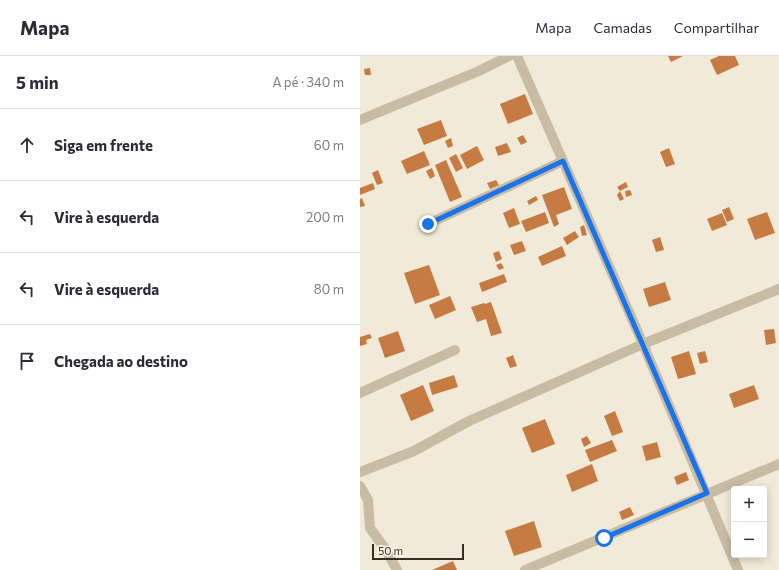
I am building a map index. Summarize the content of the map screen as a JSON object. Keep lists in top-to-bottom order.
{
  "scale_bar": "50 m",
  "page": {
    "header": "Mapa",
    "nav": ["Mapa", "Camadas", "Compartilhar"],
    "heading": ["5 min", "A pé · 340 m"],
    "list": [
      ["Siga em frente", "60 m"],
      ["Vire à esquerda", "200 m"],
      ["Vire à esquerda", "80 m"],
      "Chegada ao destino"
    ],
    "map_buttons": ["+", "−"],
    "scale": "50 m"
  }
}
